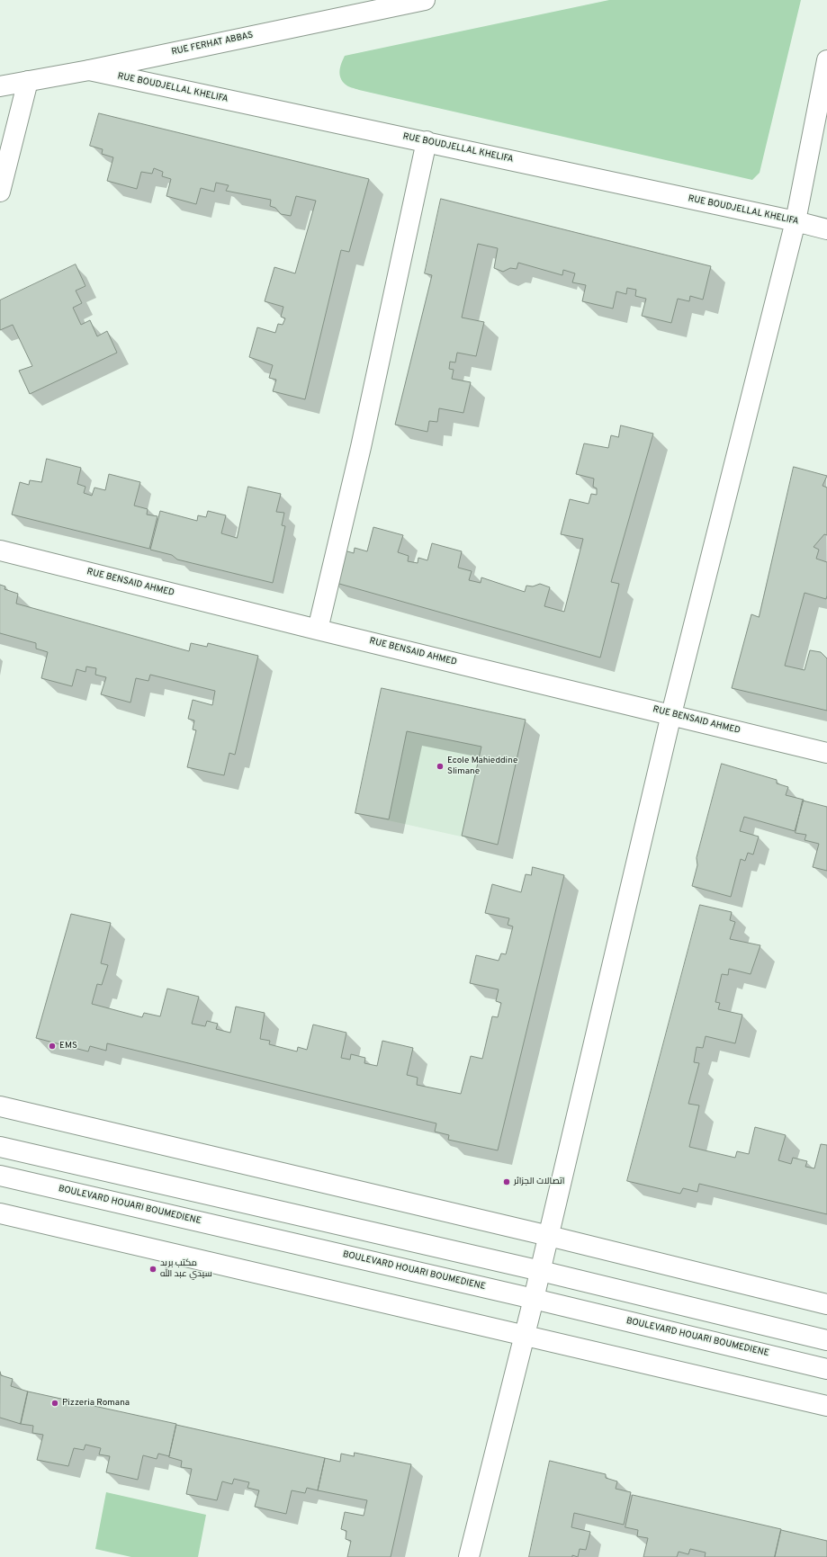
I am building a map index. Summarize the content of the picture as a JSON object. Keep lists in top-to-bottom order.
{
  "streets": {
    "street": [
      "RUE FERHAT ABBAS",
      "RUE BOUDJELLAL KHELIFA",
      "RUE BENSAID AHMED",
      "BOULEVARD HOUARI BOUMEDIENE"
    ]
  },
  "crossings": [
    ["RUE FERHAT ABBAS", "RUE BOUDJELLAL KHELIFA"]
  ],
  "places": [
    "Ecole Mahieddine Slimane",
    "EMS",
    "اتصالات الجزائر",
    "مكتب بريد سيدي عبد الله",
    "Pizzeria Romana"
  ]
}
